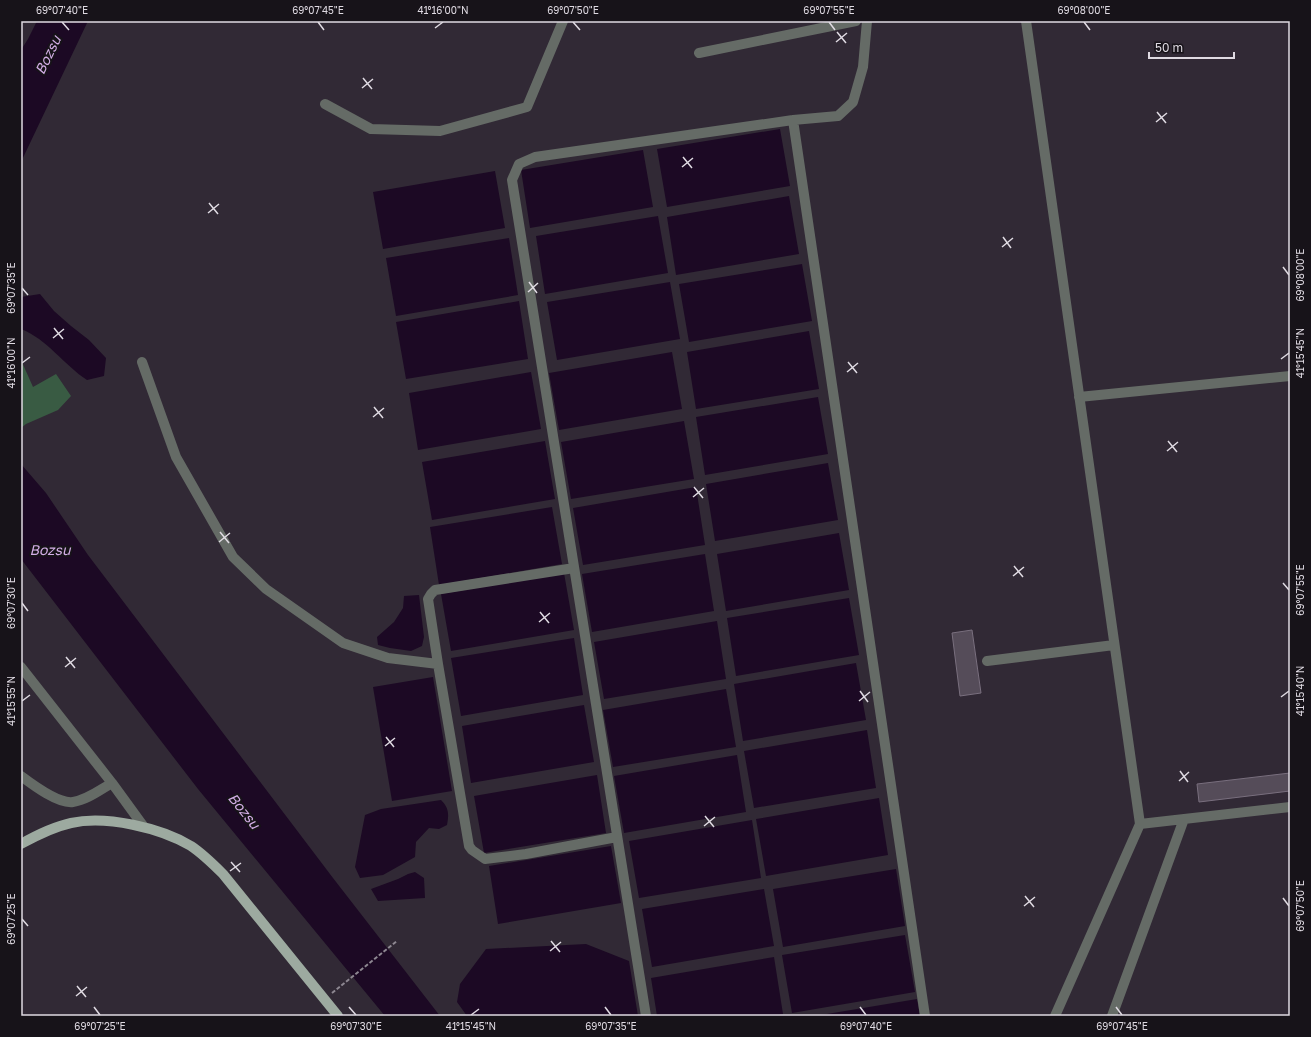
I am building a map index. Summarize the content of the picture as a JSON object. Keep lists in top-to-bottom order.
{
  "water": ["Bozsu"],
  "scale_bar": "50 m",
  "coordinates": [
    "69°07'40\"E",
    "69°07'45\"E",
    "41°16'00\"N",
    "69°07'50\"E",
    "69°07'55\"E",
    "69°08'00\"E",
    "69°07'35\"E",
    "41°15'45\"N",
    "69°07'30\"E",
    "41°15'40\"N",
    "41°15'55\"N",
    "69°07'25\"E"
  ]
}
